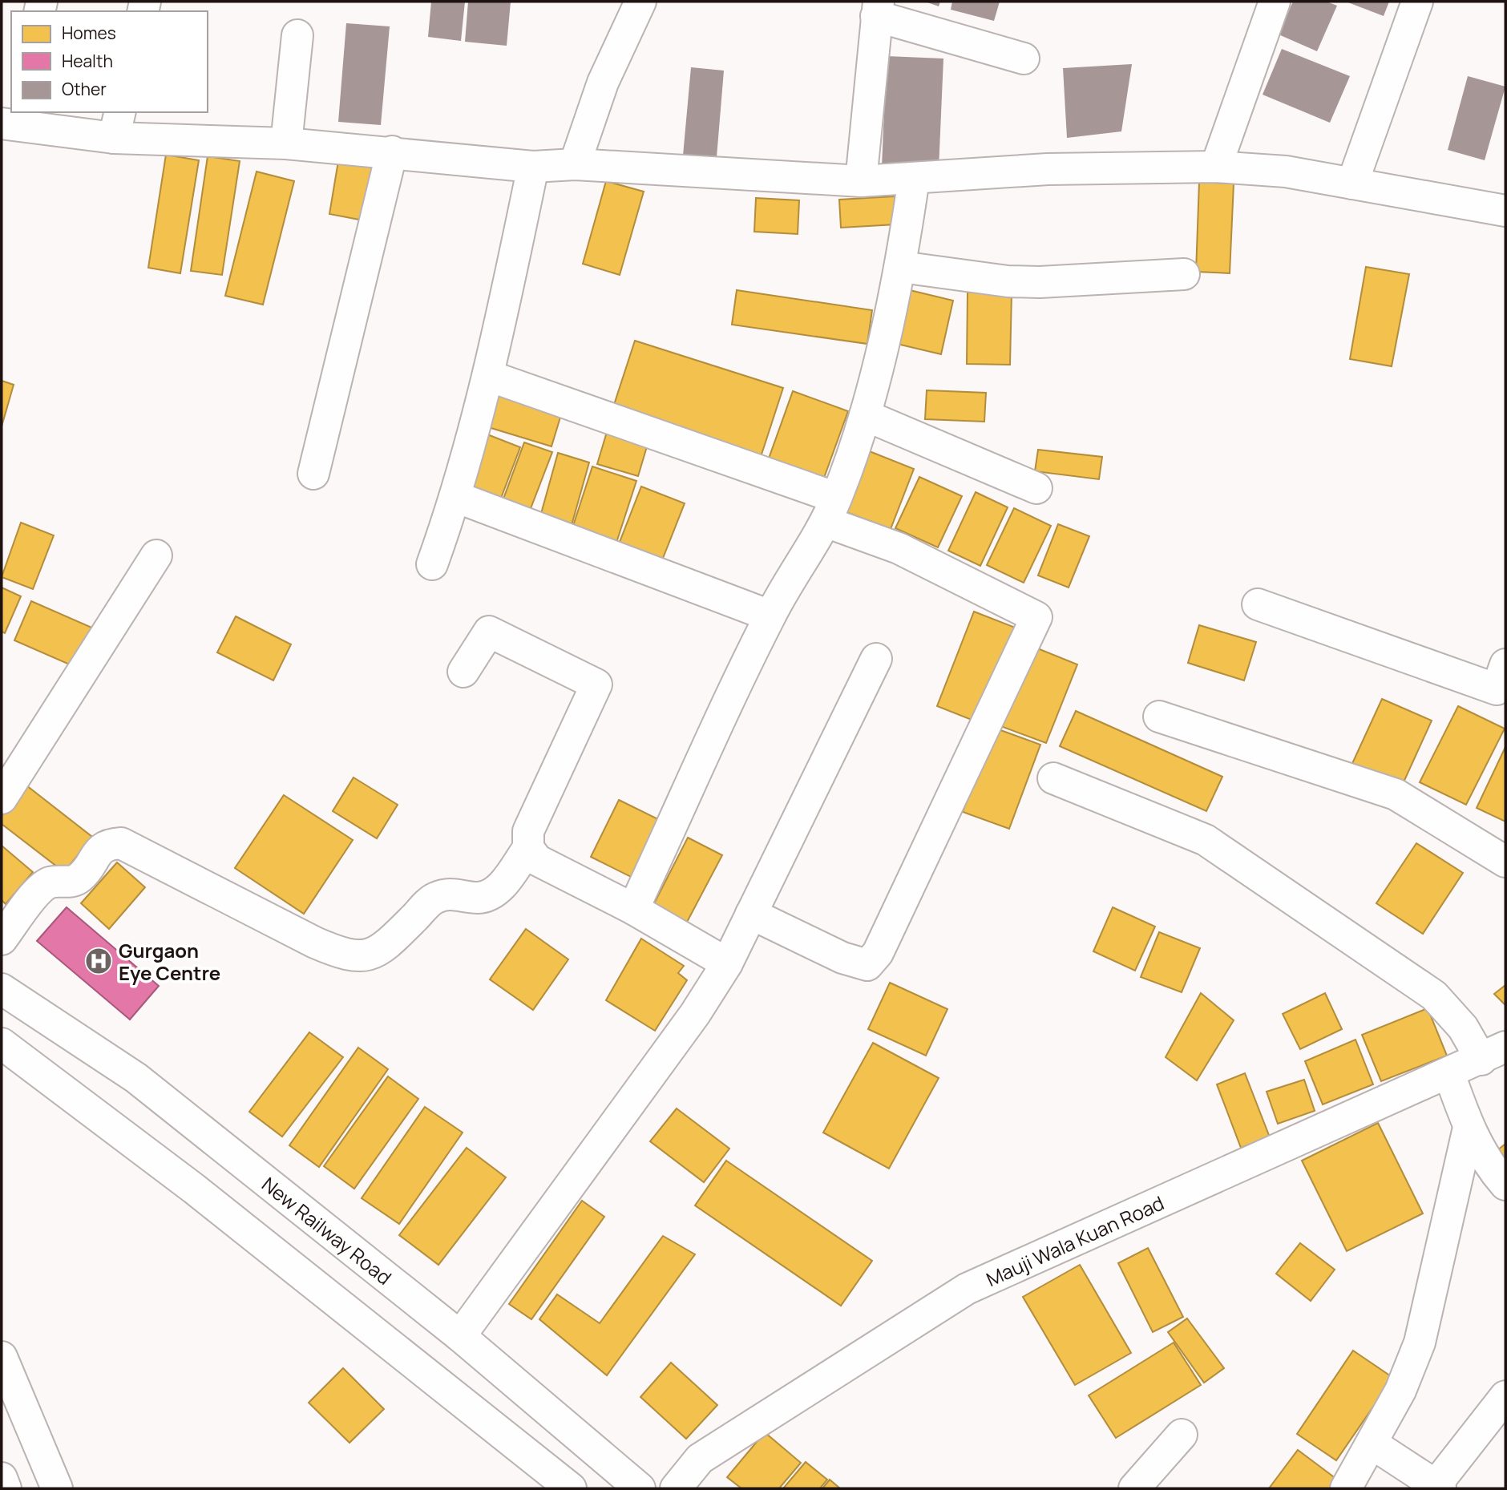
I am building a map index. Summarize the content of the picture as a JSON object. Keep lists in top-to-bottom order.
{
  "streets": {
    "street": ["New Railway Road", "Mauji Wala Kuan Road"]
  },
  "places": {
    "hospital": ["Gurgaon Eye Centre"]
  },
  "legend": ["Homes", "Health", "Other"]
}
